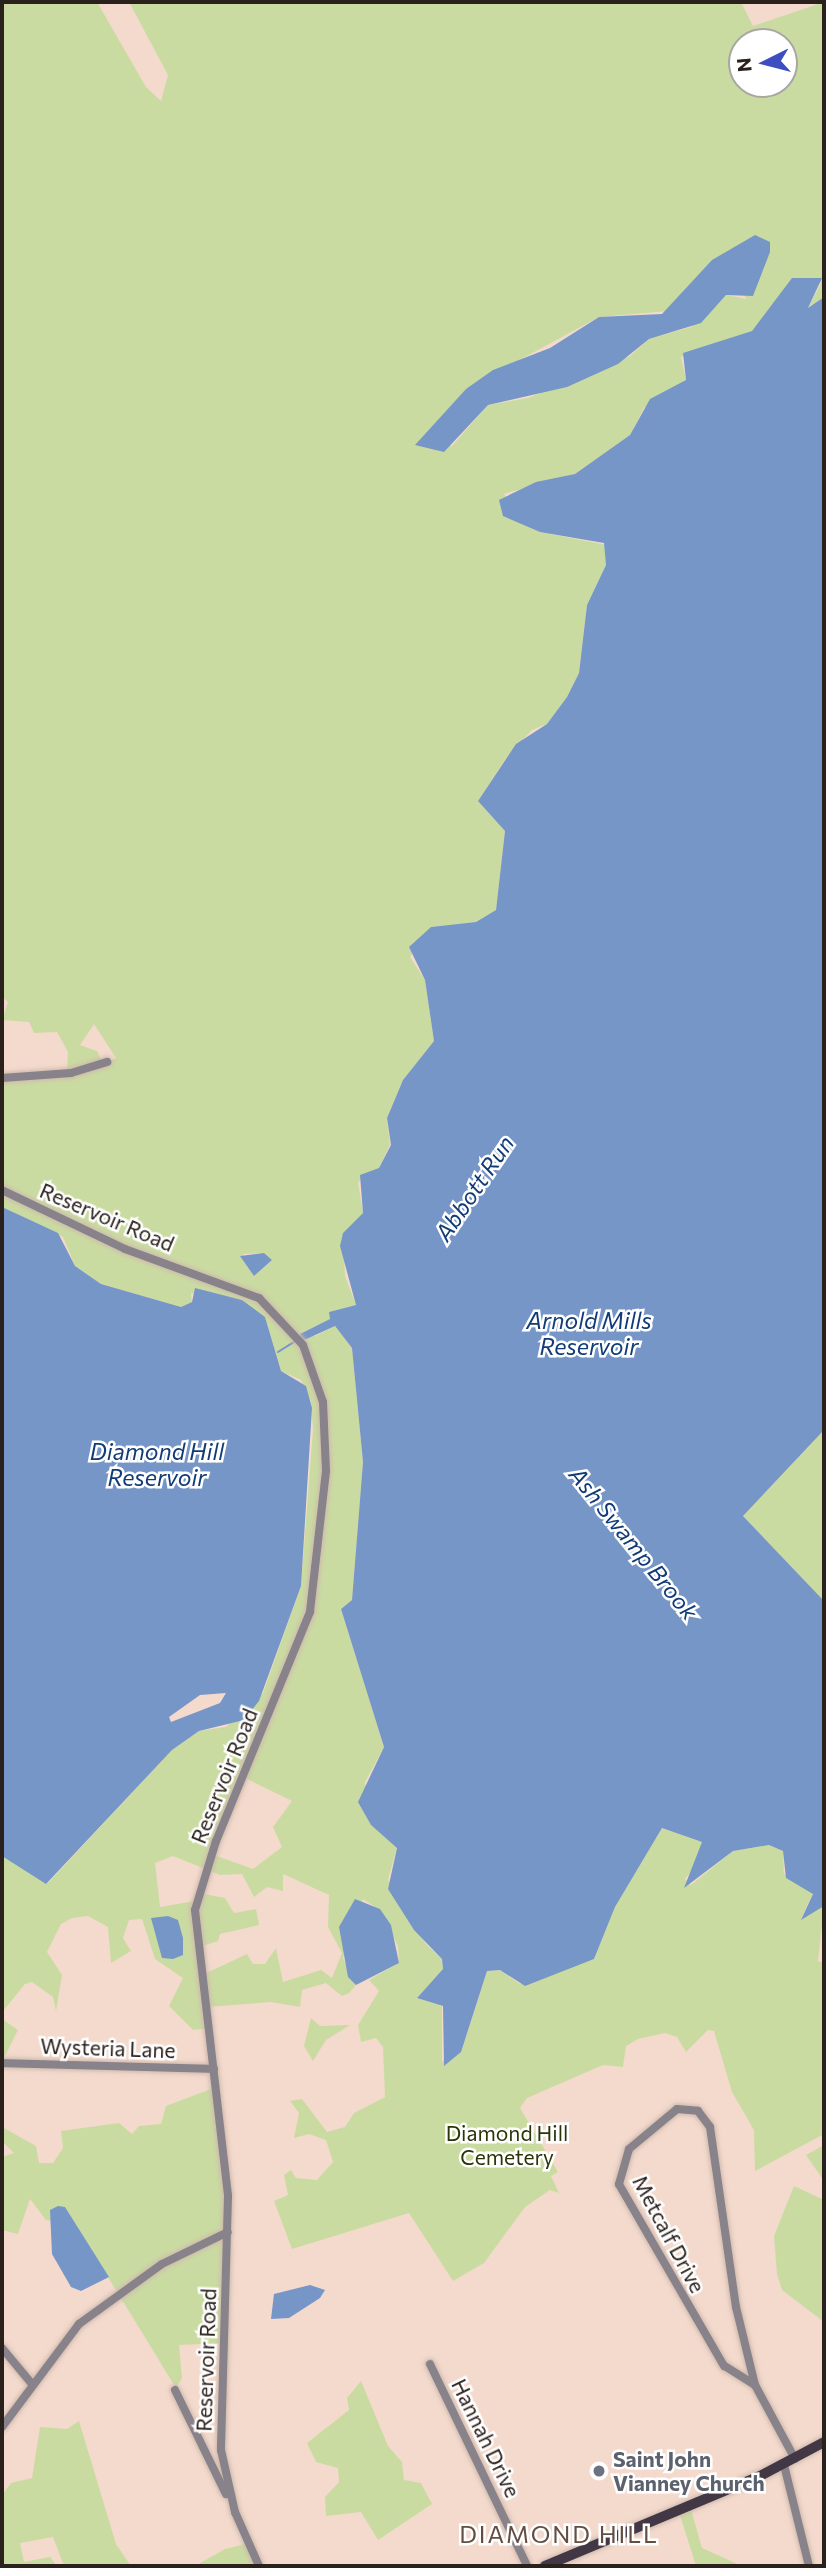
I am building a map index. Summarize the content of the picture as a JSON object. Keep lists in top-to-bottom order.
{
  "streets": {
    "street": [
      "Reservoir Road",
      "Wysteria Lane",
      "Metcalf Drive",
      "Hannah Drive"
    ]
  },
  "crossings": [
    ["Reservoir Road", "Wysteria Lane"]
  ],
  "districts": ["DIAMOND HILL"],
  "water": [
    "Abbott Run",
    "Arnold Mills Reservoir",
    "Diamond Hill Reservoir",
    "Ash Swamp Brook"
  ],
  "parks": ["Diamond Hill Cemetery"],
  "places": ["Saint John Vianney Church"],
  "north": "left"
}
